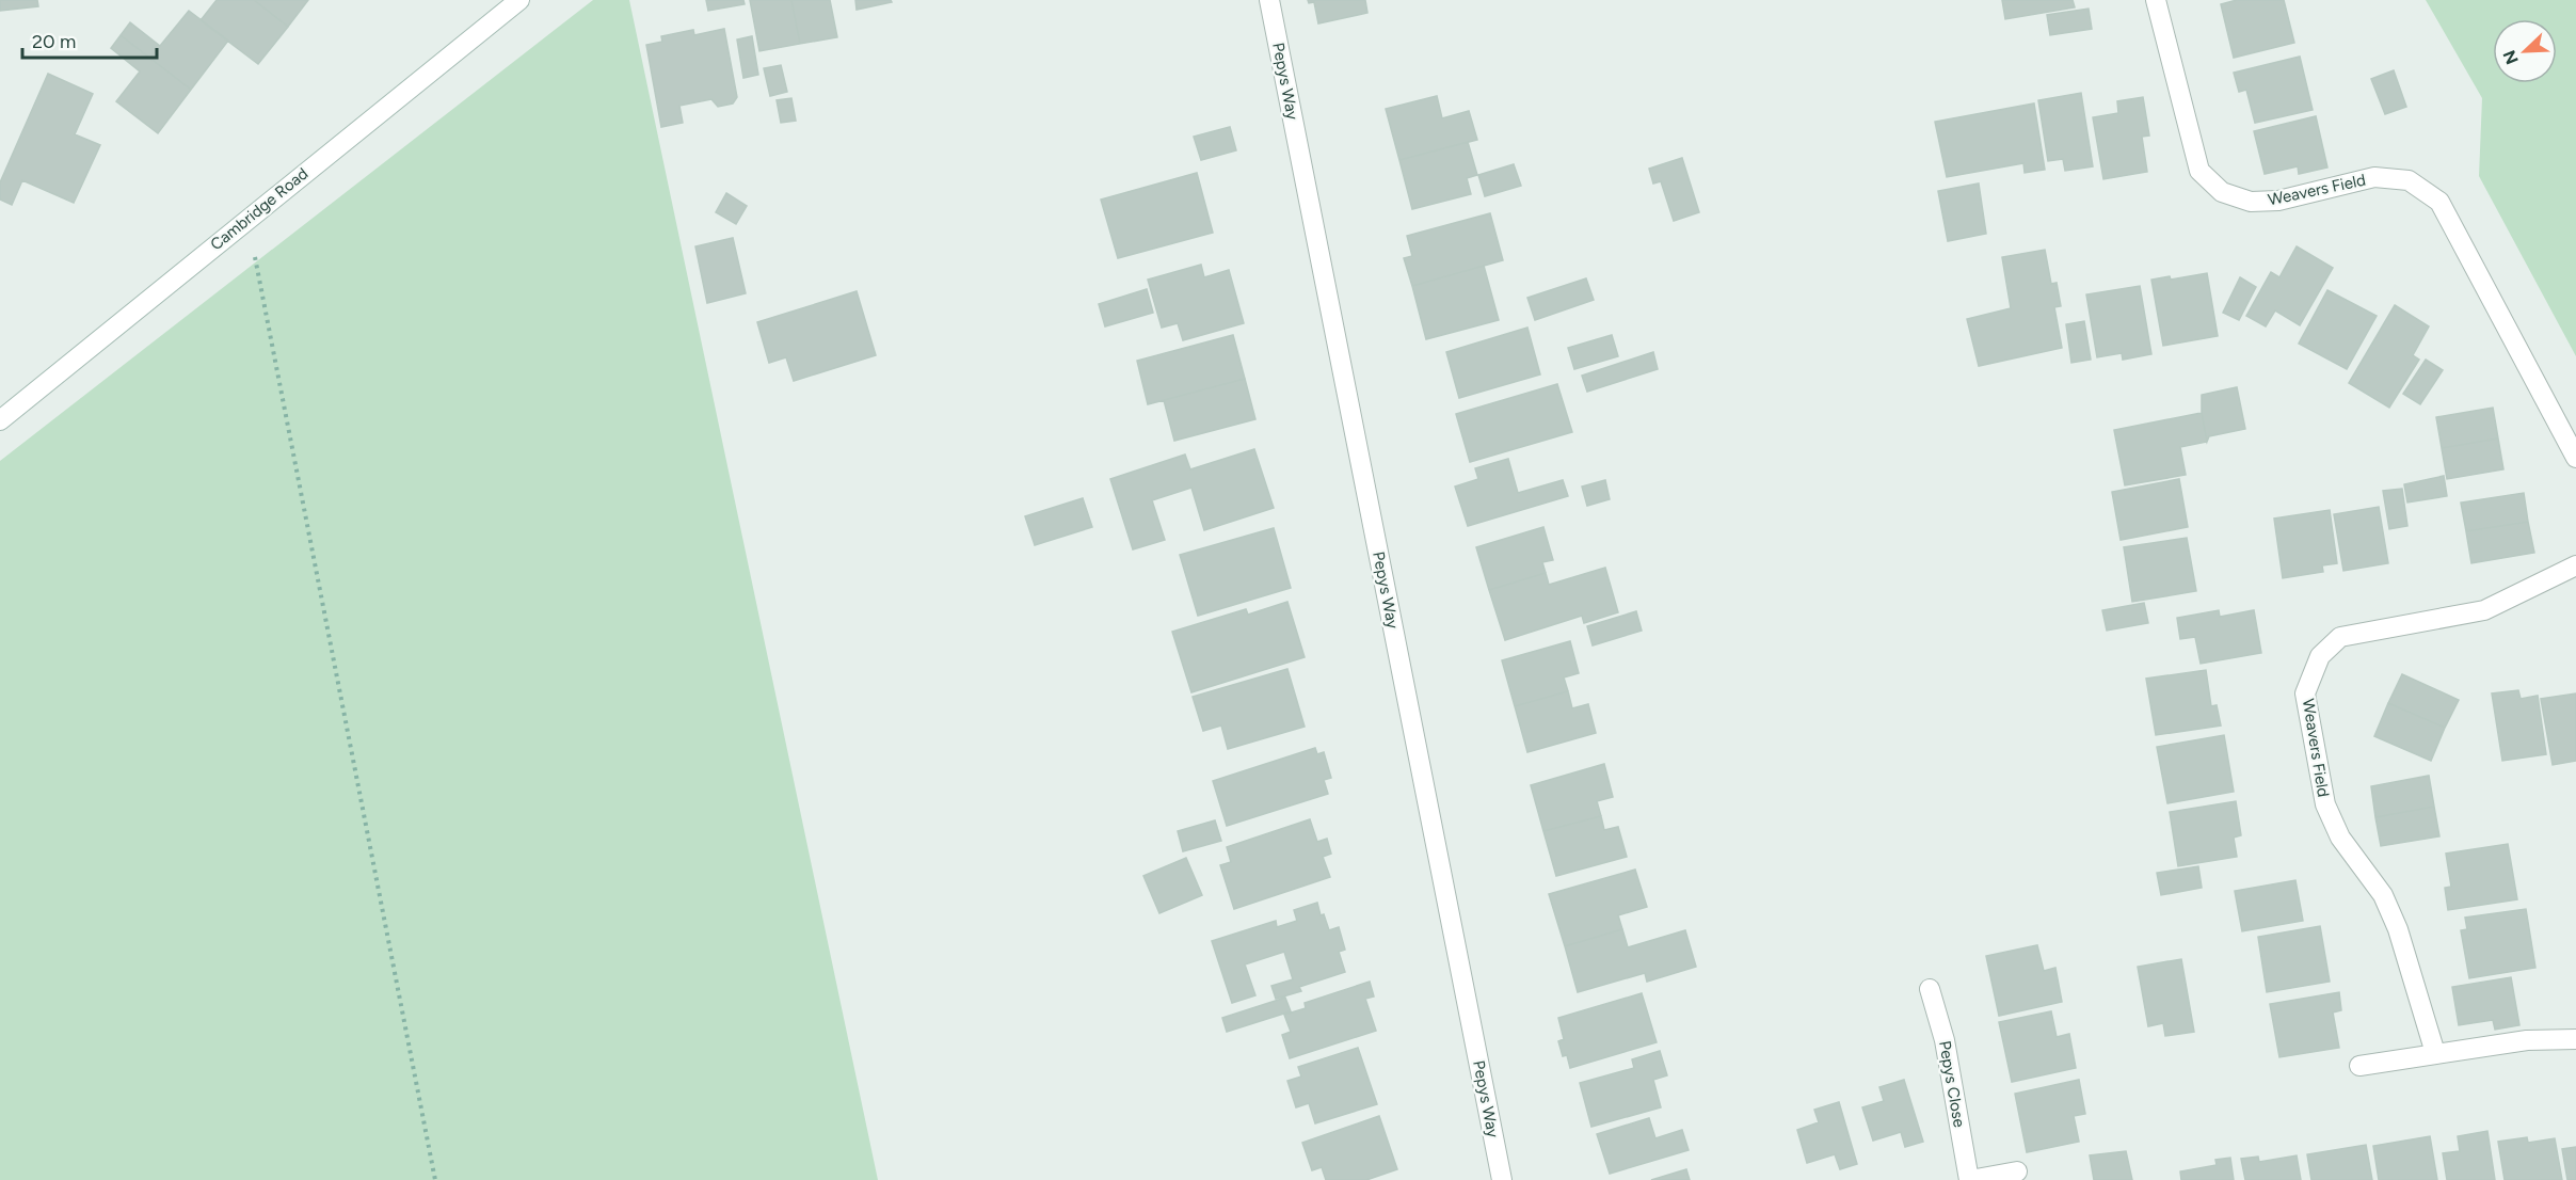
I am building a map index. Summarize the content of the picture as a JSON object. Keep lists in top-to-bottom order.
{
  "streets": {
    "street": [
      "Pepys Way",
      "Weavers Field",
      "Cambridge Road",
      "Pepys Close"
    ]
  },
  "scale_bar": "20 m",
  "north": "bottom left"
}
